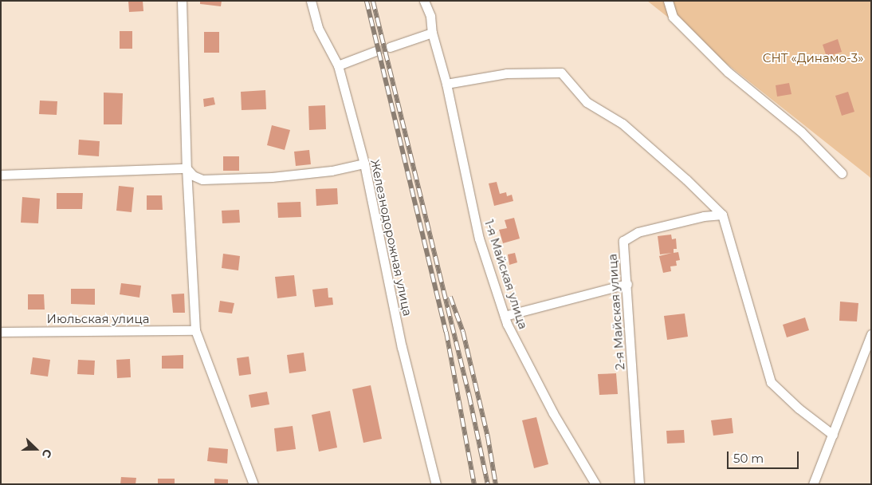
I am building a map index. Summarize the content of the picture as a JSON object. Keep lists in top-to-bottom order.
{
  "streets": {
    "street": [
      "Железнодорожная улица",
      "1-я Майская улица",
      "2-я Майская улица",
      "Июльская улица"
    ]
  },
  "parks": ["СНТ «Динамо-3»"],
  "scale_bar": "50 m",
  "north": "right"
}
